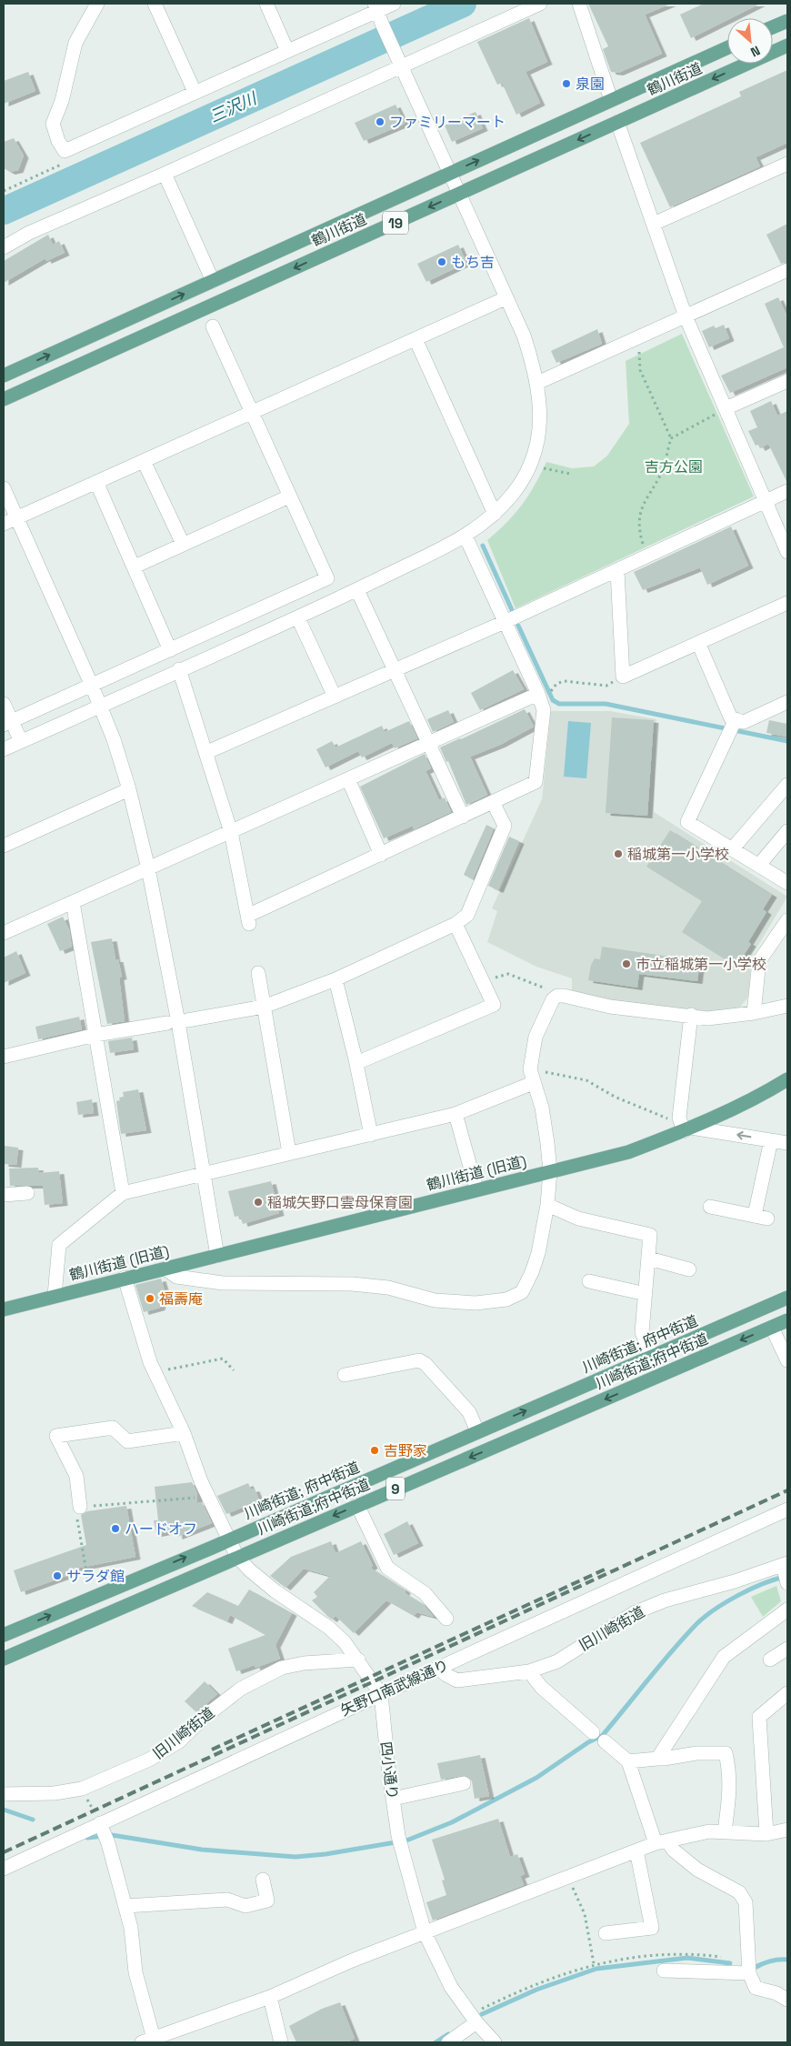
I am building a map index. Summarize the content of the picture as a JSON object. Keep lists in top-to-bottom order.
{
  "streets": {
    "main road": [
      "鶴川街道",
      "19",
      "鶴川街道 (旧道)",
      "川崎街道; 府中街道",
      "川崎街道;府中街道",
      "9"
    ],
    "street": ["旧川崎街道", "矢野口南武線通り", "四小通り"]
  },
  "crossings": [
    ["鶴川街道 (旧道)", "四小通り"],
    ["川崎街道; 府中街道", "四小通り"],
    ["川崎街道;府中街道", "四小通り"],
    ["旧川崎街道", "矢野口南武線通り"],
    ["旧川崎街道", "四小通り"],
    ["矢野口南武線通り", "四小通り"]
  ],
  "one_way": ["川崎街道; 府中街道", "川崎街道;府中街道"],
  "water": ["三沢川"],
  "parks": ["吉方公園"],
  "places": [
    "泉園",
    "ファミリーマート",
    "もち吉",
    "稲城第一小学校",
    "市立稲城第一小学校",
    "稲城矢野口雲母保育園",
    "福壽庵",
    "吉野家",
    "ハードオフ",
    "サラダ館"
  ],
  "north": "bottom right"
}
